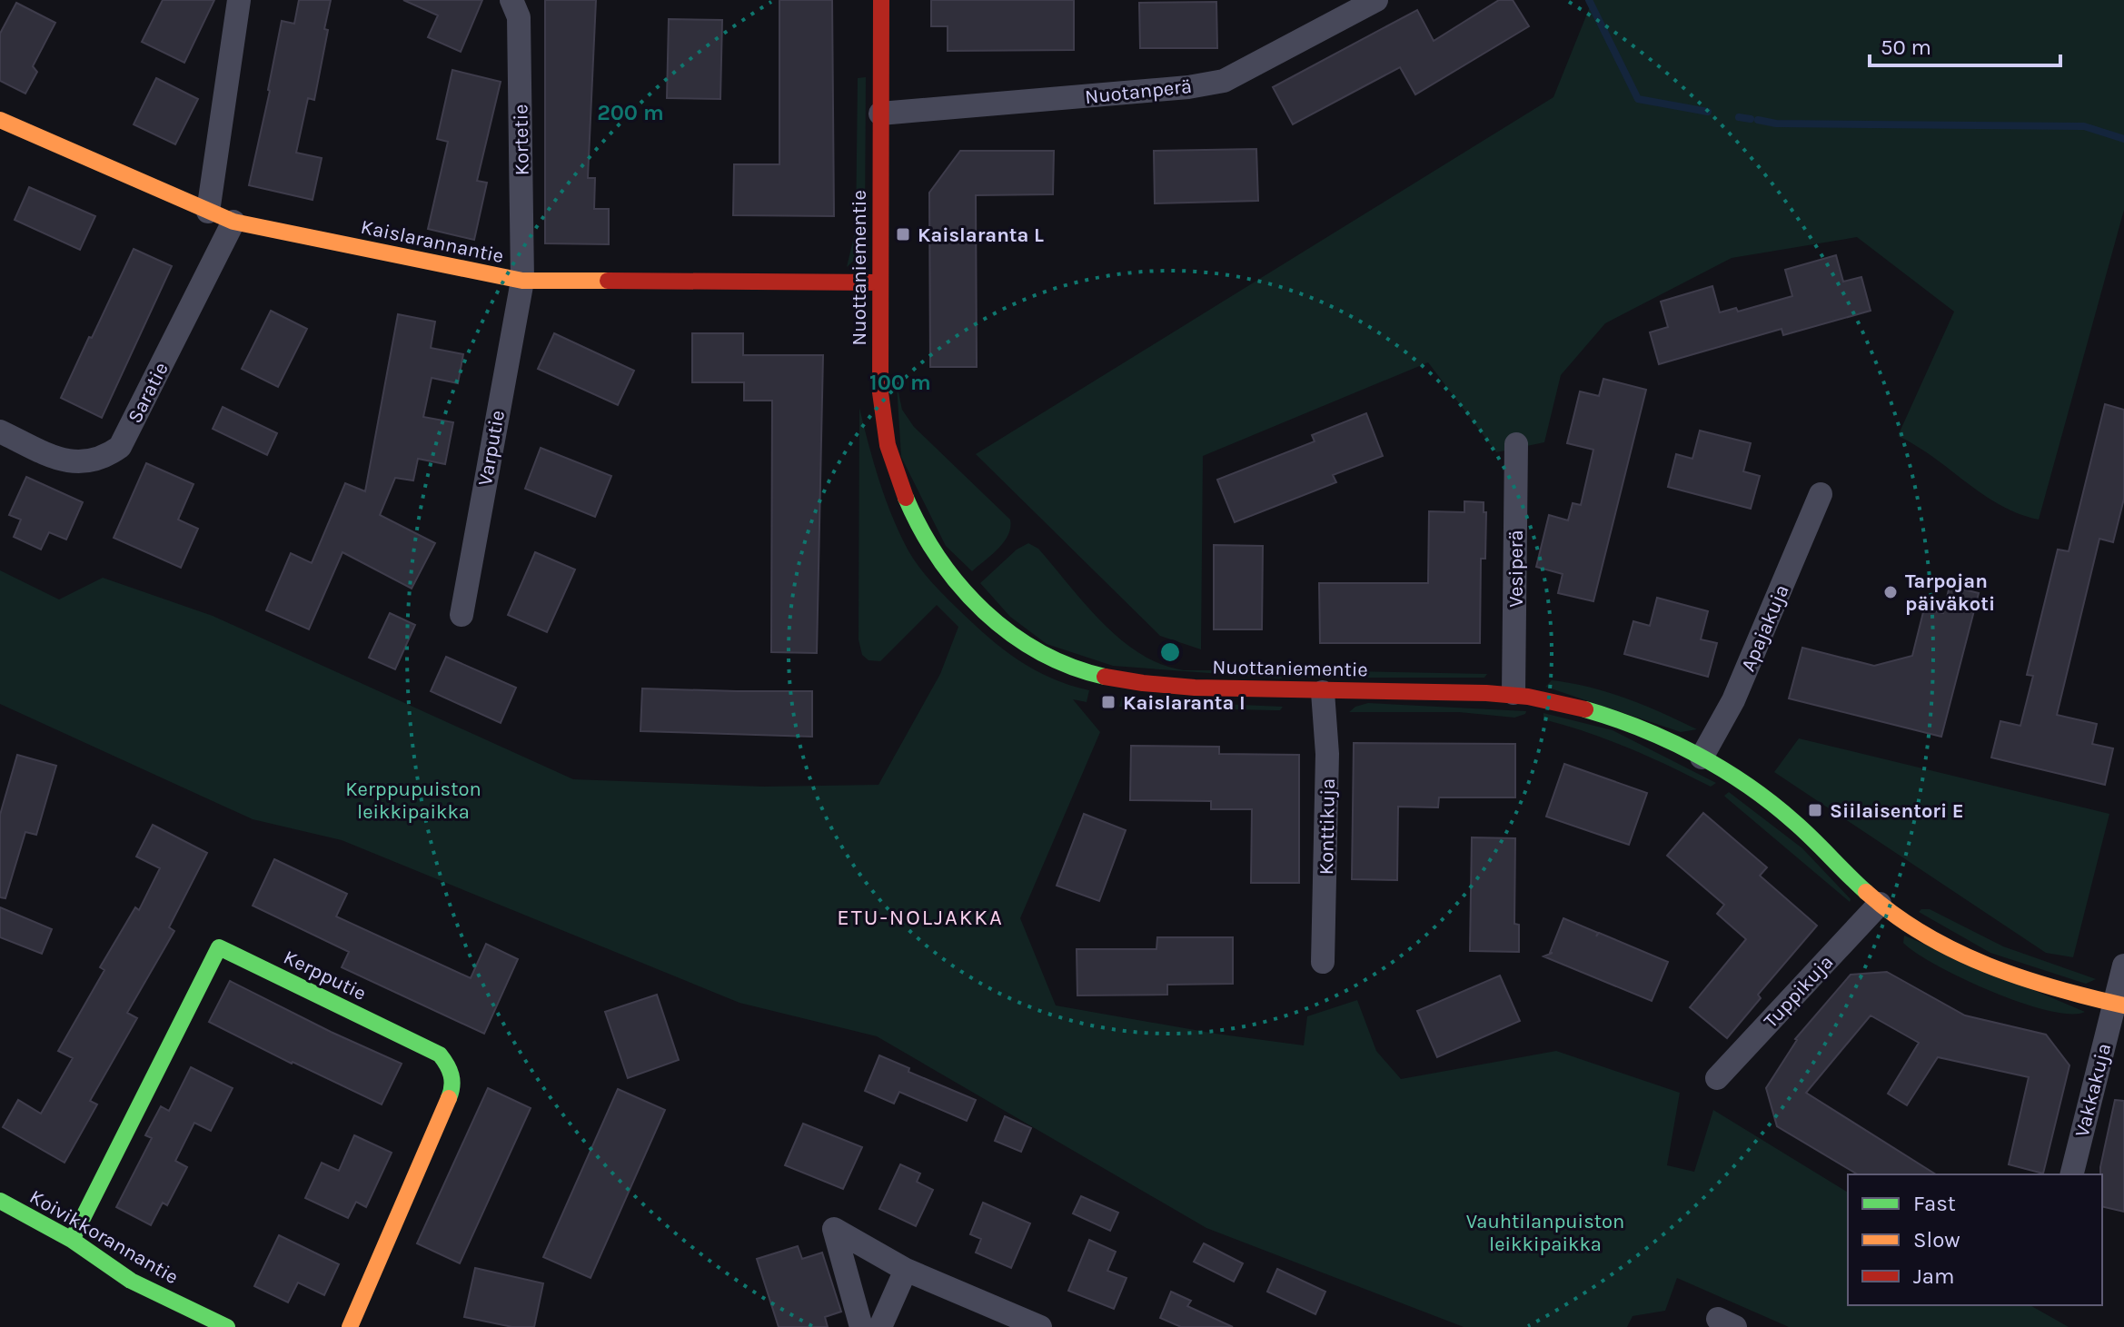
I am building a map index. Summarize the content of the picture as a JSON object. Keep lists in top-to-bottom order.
{
  "streets": {
    "street": [
      "Nuotanperä",
      "Kortetie",
      "Kaislarannantie",
      "Nuottaniementie",
      "Saratie",
      "Varputie",
      "Vesiperä",
      "Apajakuja",
      "Konttikuja",
      "Kerpputie",
      "Tuppikuja",
      "Vakkakuja",
      "Koivikkorannantie"
    ]
  },
  "crossings": [
    ["Nuotanperä", "Nuottaniementie"],
    ["Kortetie", "Kaislarannantie"],
    ["Kortetie", "Varputie"],
    ["Kaislarannantie", "Nuottaniementie"],
    ["Kaislarannantie", "Saratie"],
    ["Kaislarannantie", "Varputie"],
    ["Nuottaniementie", "Vesiperä"],
    ["Nuottaniementie", "Apajakuja"],
    ["Nuottaniementie", "Konttikuja"],
    ["Nuottaniementie", "Tuppikuja"],
    ["Nuottaniementie", "Vakkakuja"],
    ["Kerpputie", "Koivikkorannantie"]
  ],
  "districts": ["ETU-NOLJAKKA"],
  "parks": ["Kerppupuiston leikkipaikka", "Vauhtilanpuiston leikkipaikka"],
  "places": {
    "transit": ["Kaislaranta L", "Kaislaranta I", "Siilaisentori E"],
    "other": ["Tarpojan päiväkoti"]
  },
  "legend": ["Fast", "Slow", "Jam"],
  "scale_bar": "50 m",
  "rings": ["200 m", "100 m"]
}
